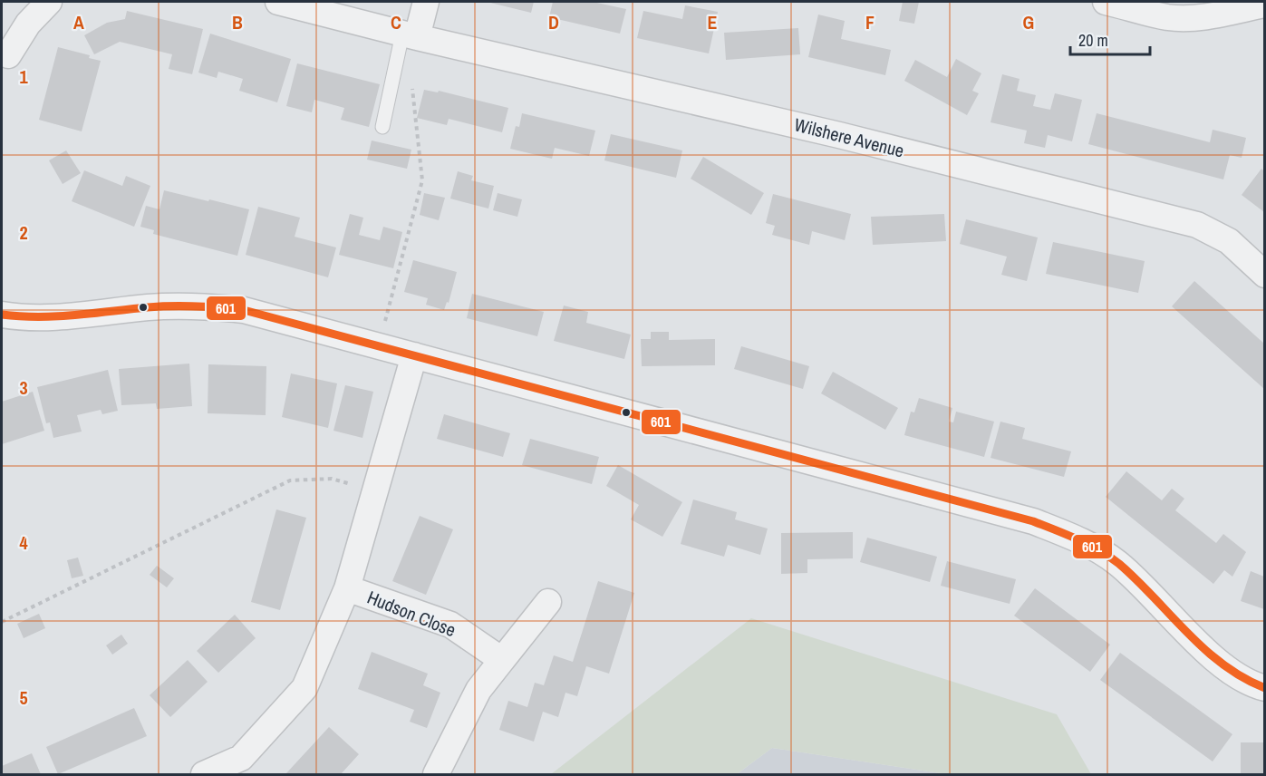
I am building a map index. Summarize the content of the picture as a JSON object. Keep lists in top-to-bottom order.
{
  "streets": {
    "street": ["Wilshere Avenue", "Hudson Close"]
  },
  "lines": ["transit line 601"],
  "scale_bar": "20 m",
  "grid": {
    "columns": [
      "A",
      "B",
      "C",
      "D",
      "E",
      "F",
      "G"
    ],
    "rows": [
      "1",
      "2",
      "3",
      "4",
      "5"
    ]
  }
}
